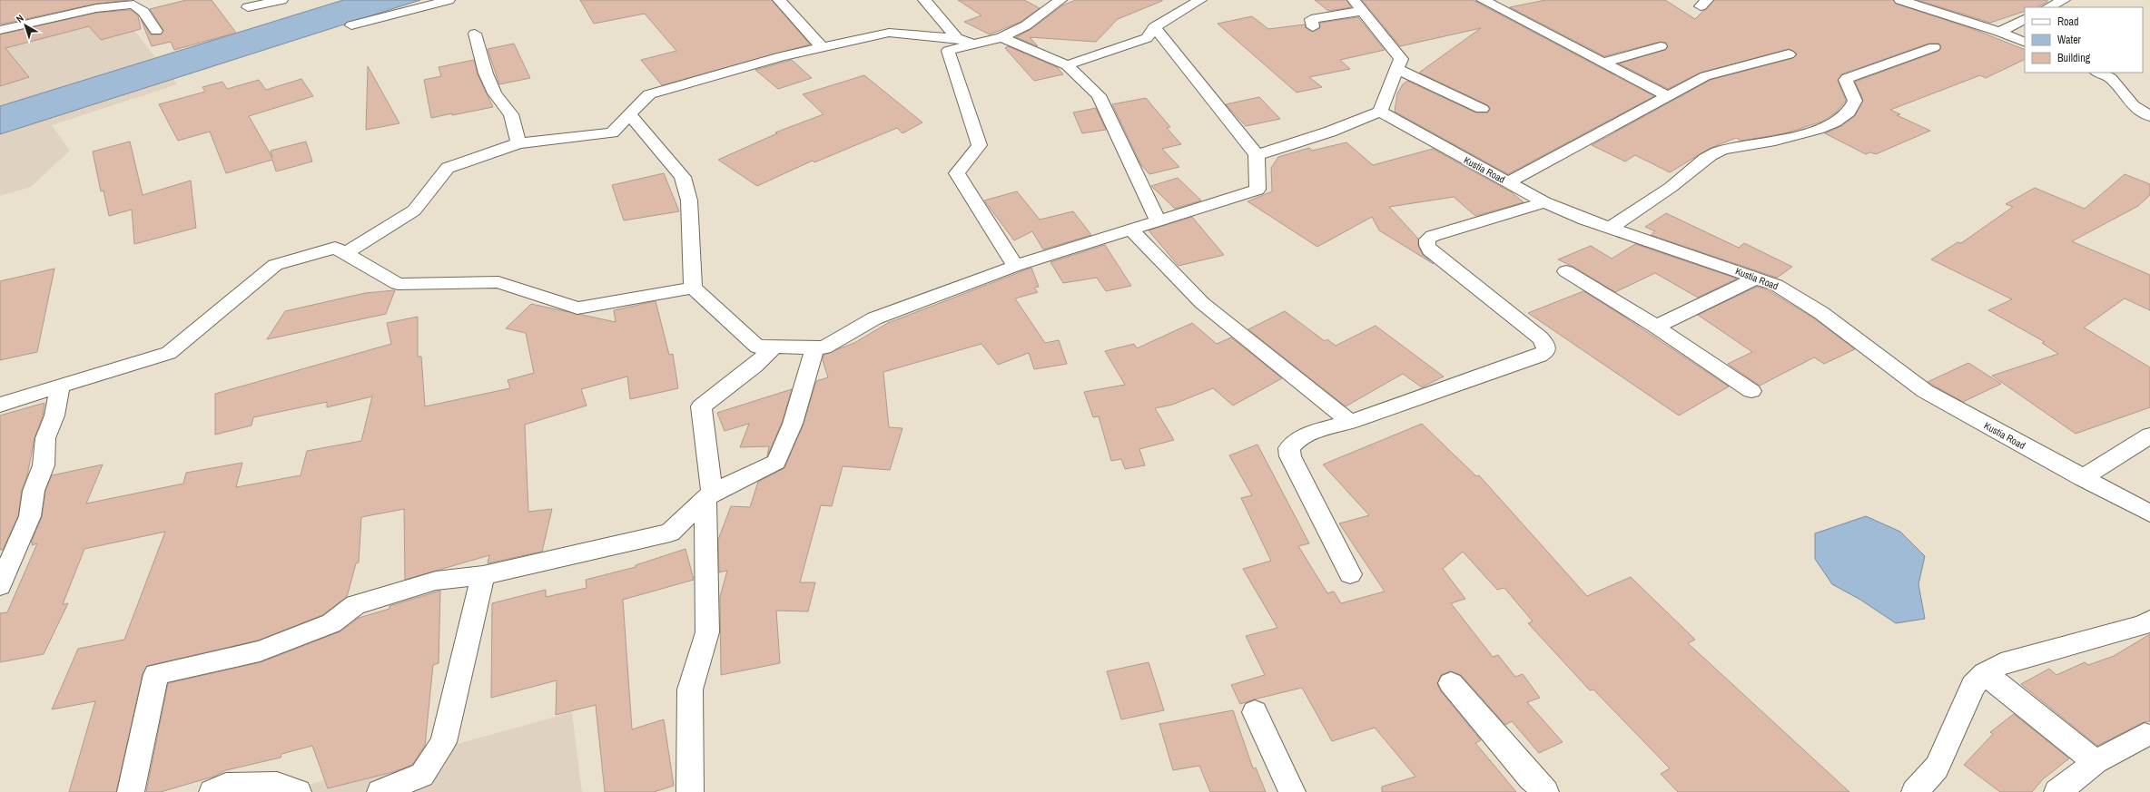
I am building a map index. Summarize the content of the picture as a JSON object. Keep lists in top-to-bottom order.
{
  "streets": {
    "street": ["Kustia Road"]
  },
  "legend": ["Road", "Water", "Building"],
  "north": "top left"
}
